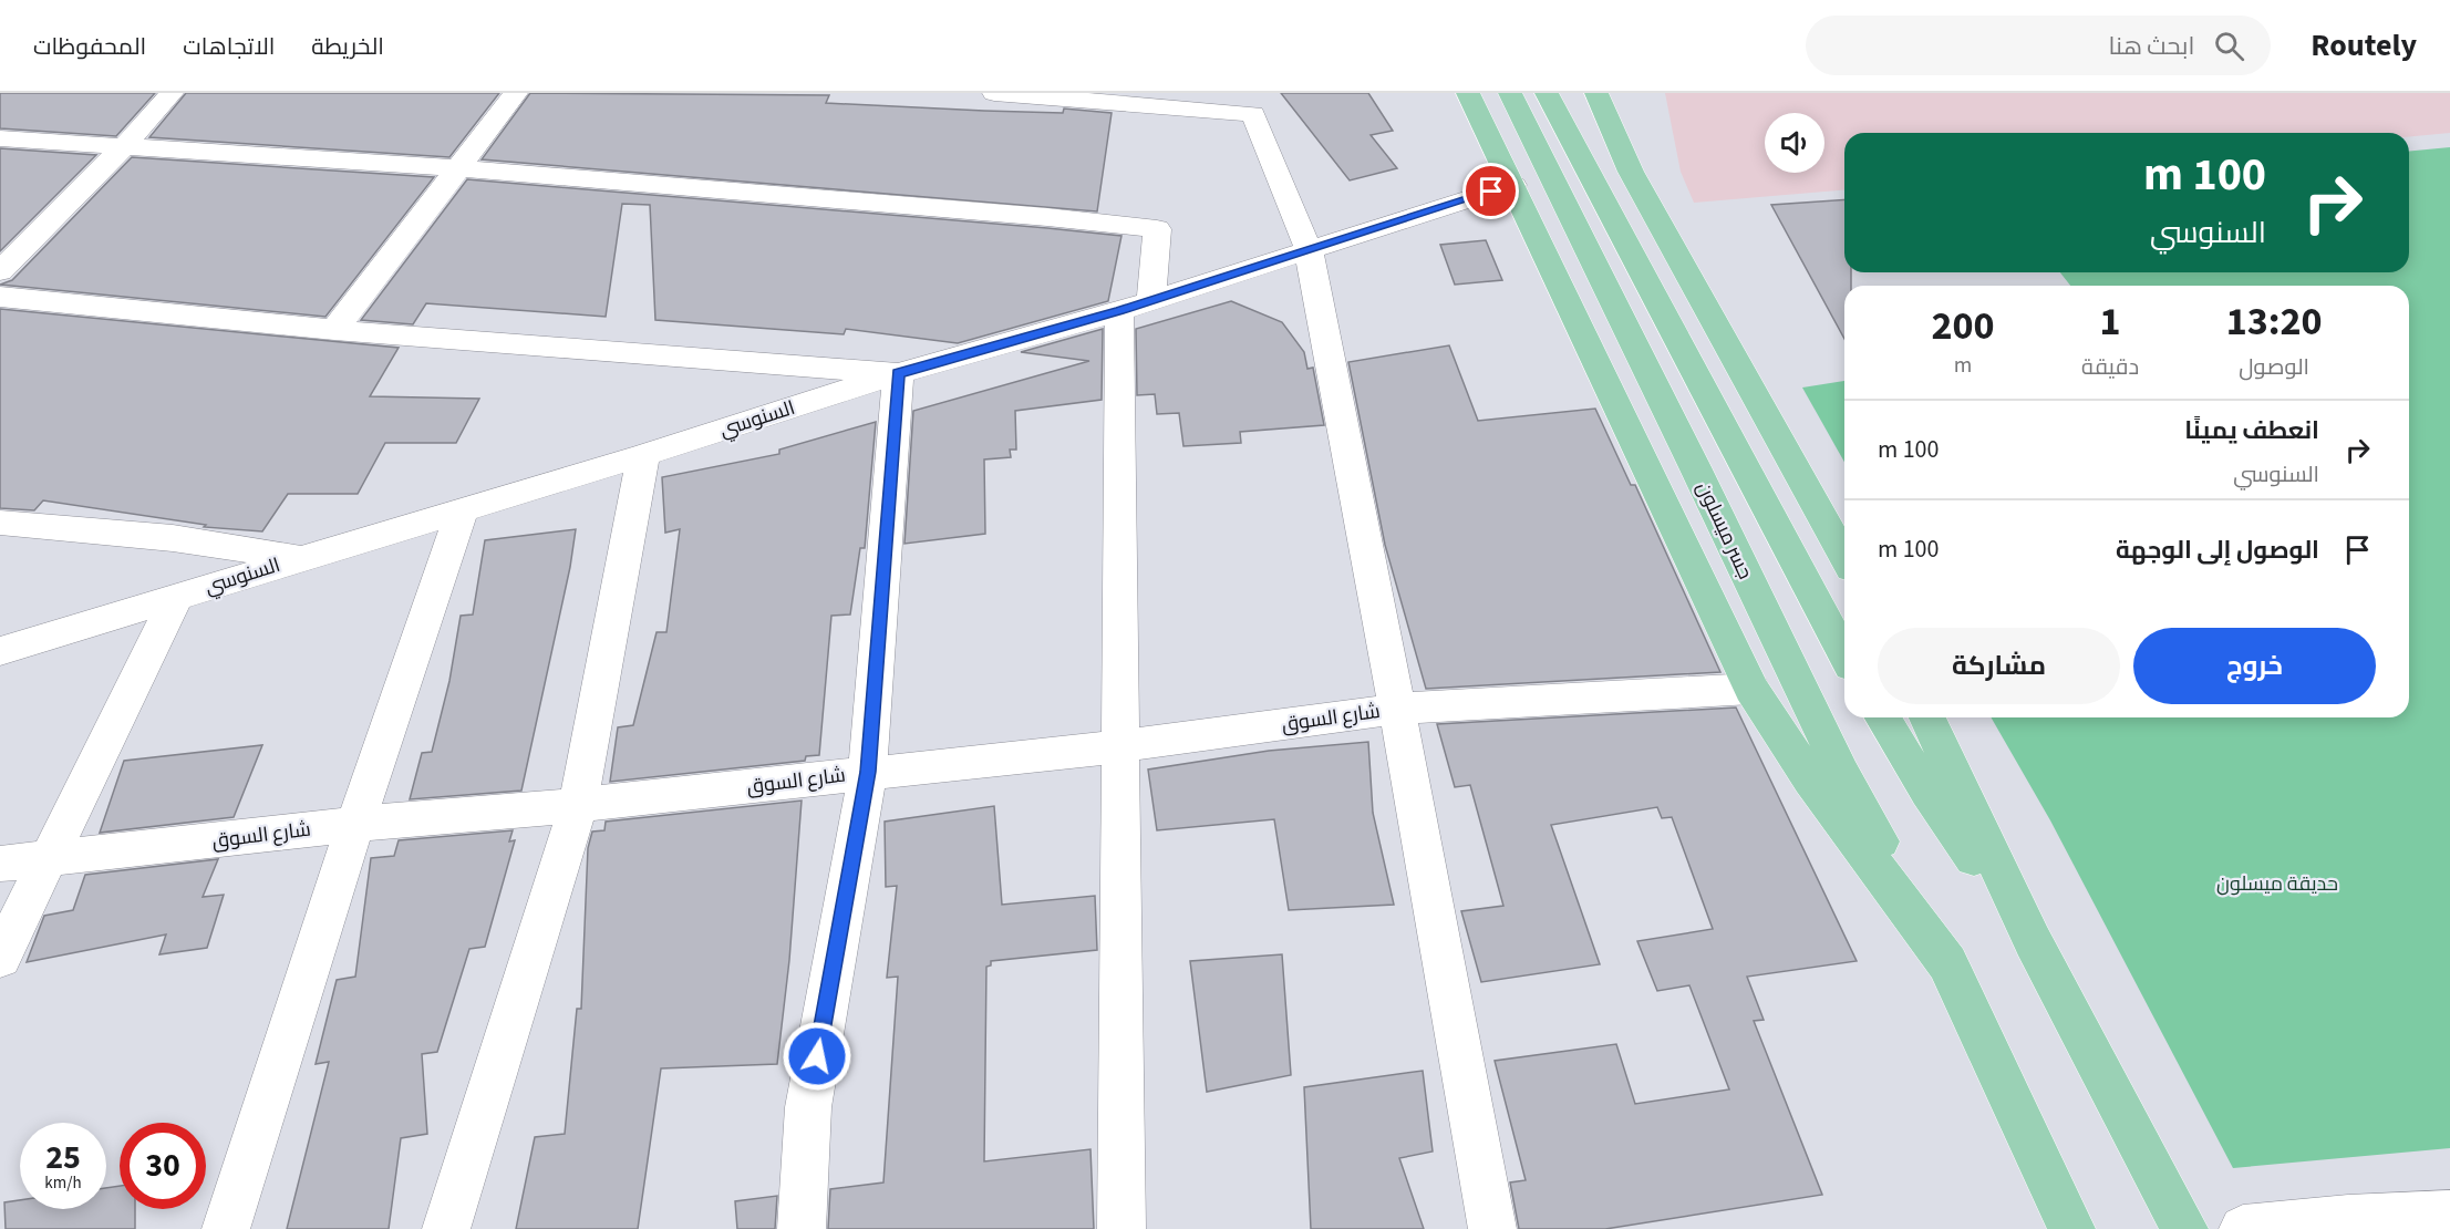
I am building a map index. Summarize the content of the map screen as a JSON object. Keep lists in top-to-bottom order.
{
  "streets": {
    "main road": ["جسر ميسلون"],
    "street": ["السنوسي", "شارع السوق"]
  },
  "parks": ["حديقة ميسلون"],
  "page": {
    "header": "Routely",
    "search": "ابحث هنا",
    "nav": ["الخريطة", "الاتجاهات", "المحفوظات"],
    "turn": ["100 m", "السنوسي"],
    "eta": [
      "13:20",
      "الوصول",
      "1",
      "دقيقة",
      "200",
      "m"
    ],
    "list": [
      {
        "name": "انعطف يمينًا",
        "note": "السنوسي",
        "value": "100 m"
      },
      {
        "name": "الوصول إلى الوجهة",
        "value": "100 m"
      }
    ],
    "buttons": ["خروج", "مشاركة"],
    "speed": "25 km/h",
    "limit": "30"
  }
}
